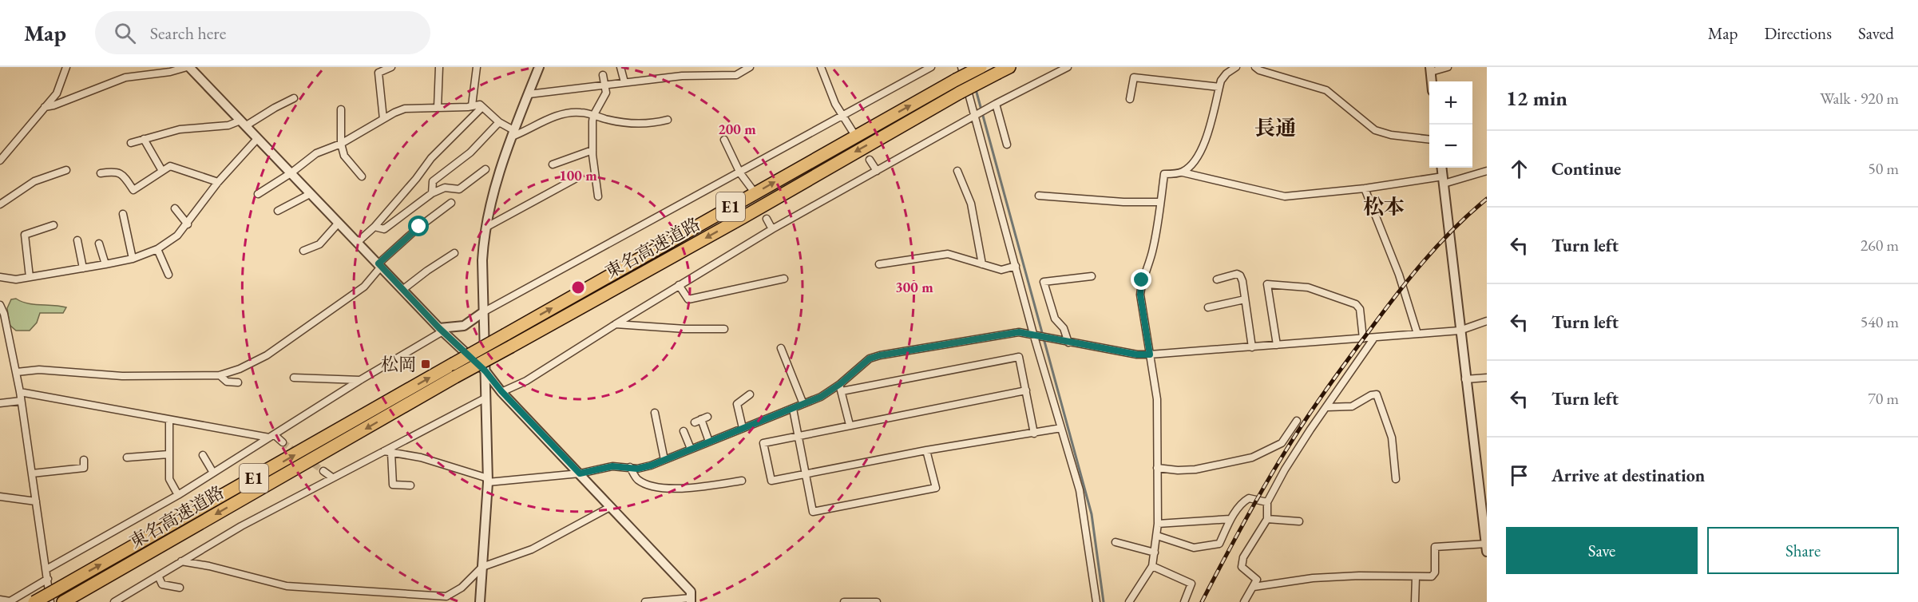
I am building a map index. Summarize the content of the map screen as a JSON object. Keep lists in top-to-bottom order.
{
  "streets": {
    "highway": ["E1", "東名高速道路"]
  },
  "districts": ["長通", "松本"],
  "places": {
    "transit": ["松岡"]
  },
  "page": {
    "header": "Map",
    "search": "Search here",
    "nav": ["Map", "Directions", "Saved"],
    "heading": ["12 min", "Walk · 920 m"],
    "map_buttons": ["+", "−"],
    "list": [
      ["Continue", "50 m"],
      ["Turn left", "260 m"],
      ["Turn left", "540 m"],
      ["Turn left", "70 m"],
      "Arrive at destination"
    ],
    "buttons": ["Save", "Share"]
  },
  "rings": ["200 m", "100 m", "300 m"]
}
